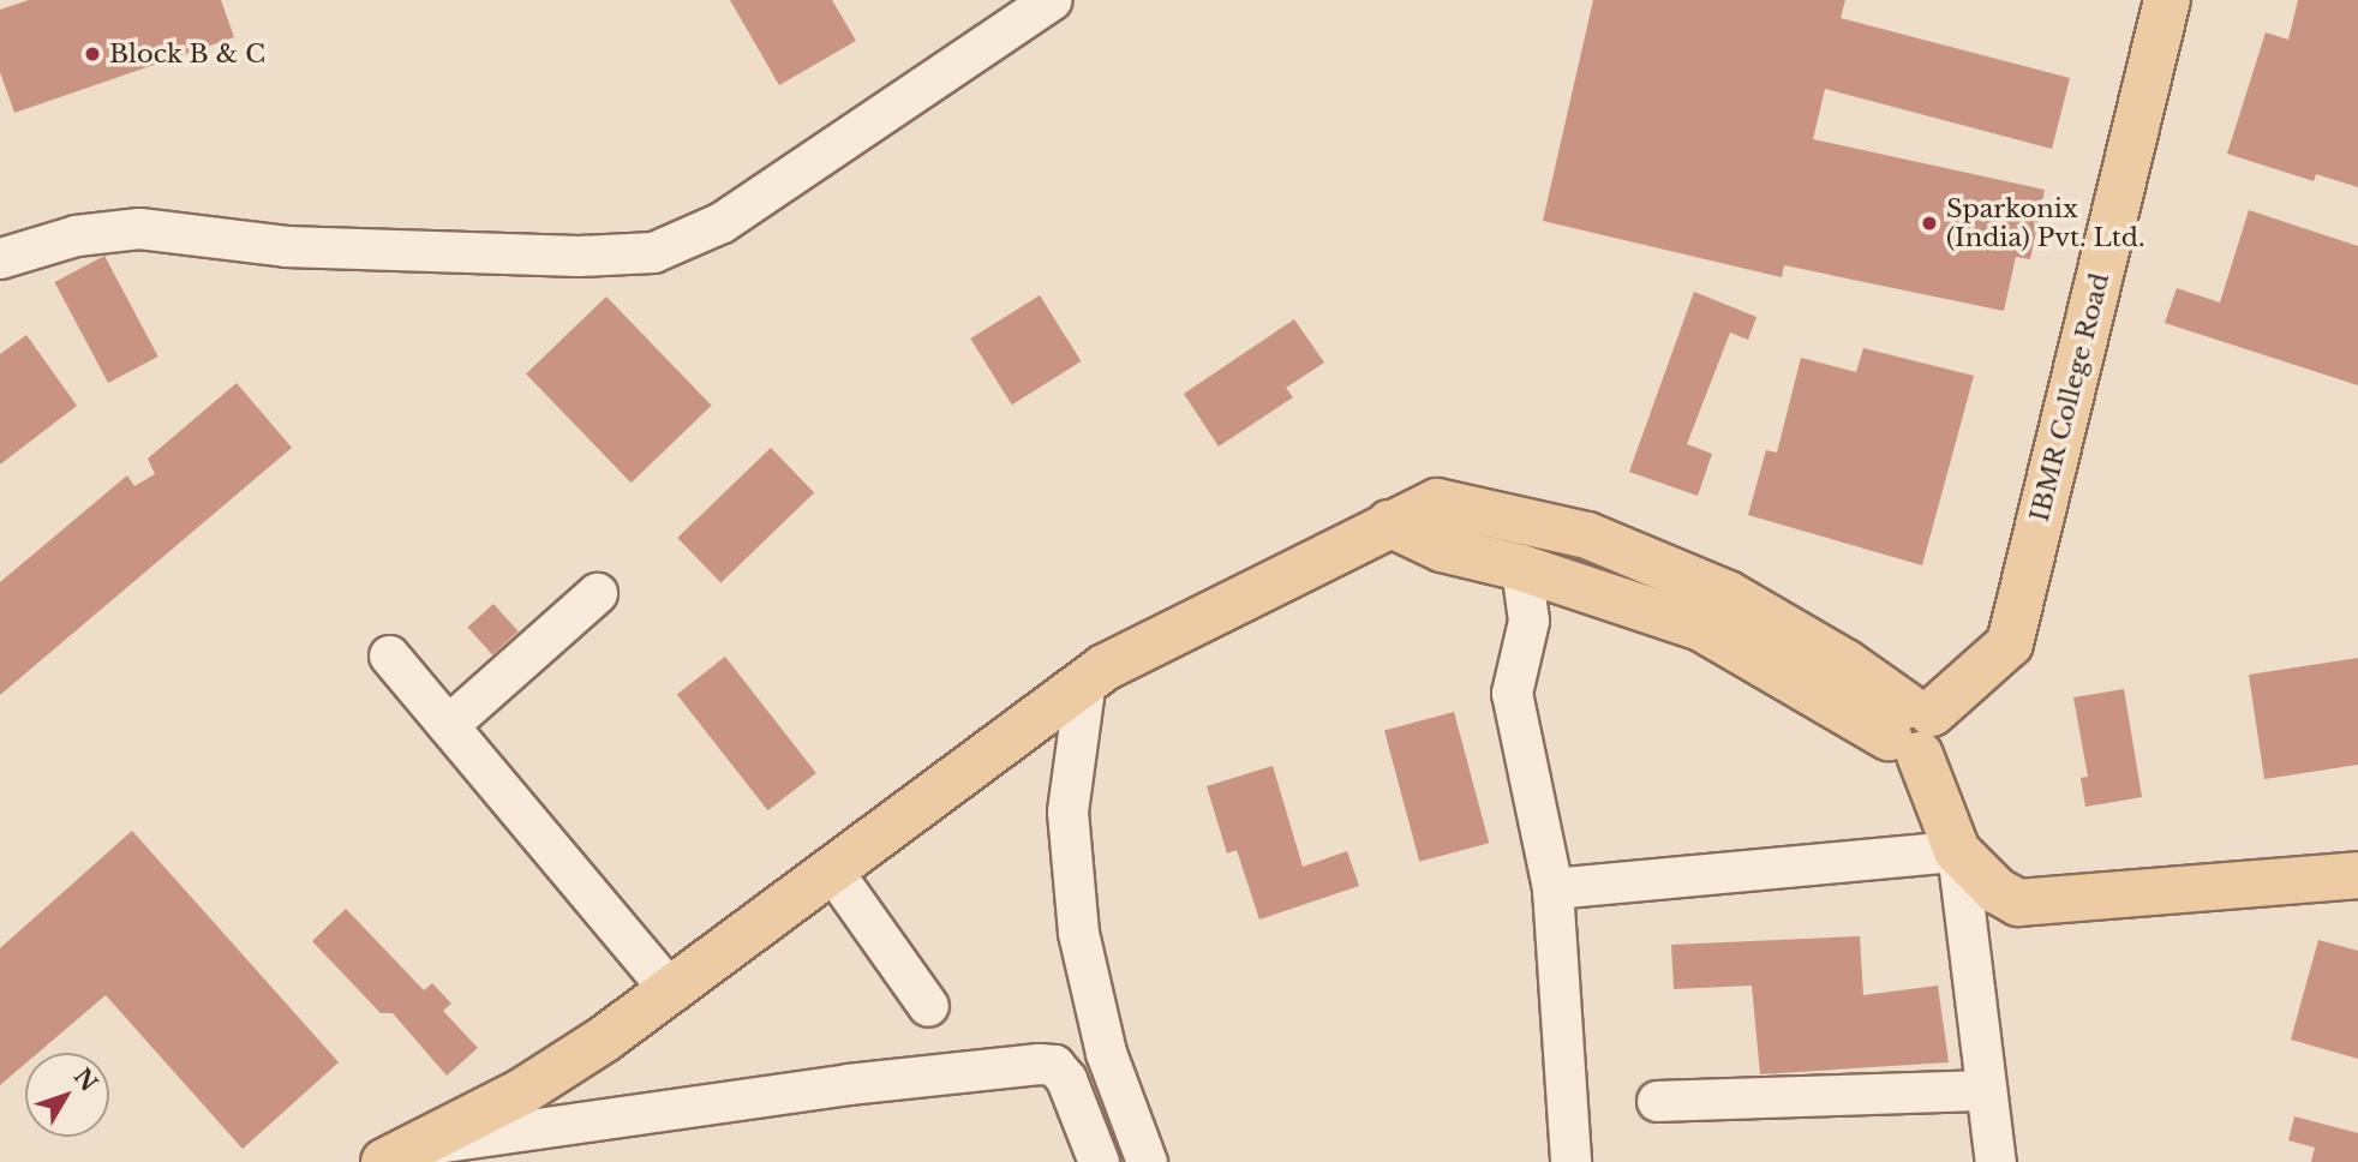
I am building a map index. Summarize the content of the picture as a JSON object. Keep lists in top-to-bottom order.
{
  "streets": {
    "main road": ["IBMR College Road"]
  },
  "places": ["Block B & C", "Sparkonix (India) Pvt. Ltd."],
  "north": "top right"
}
